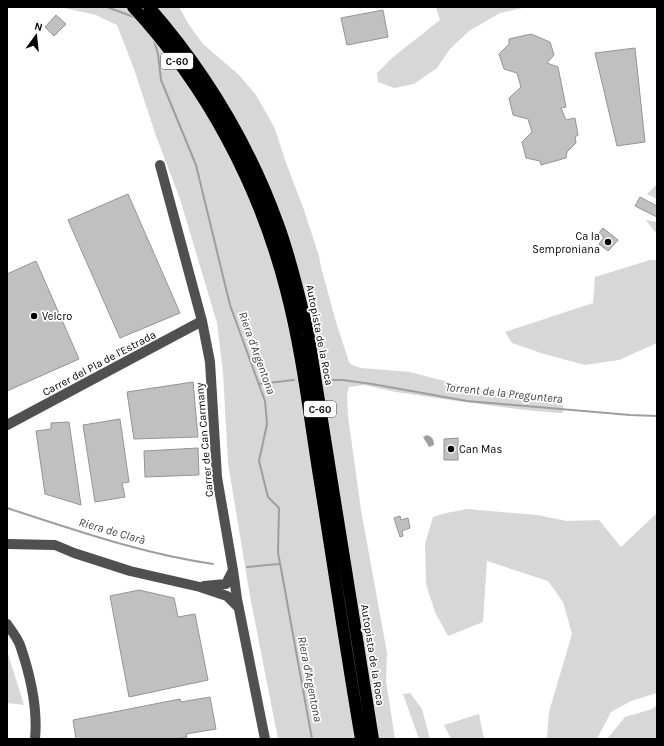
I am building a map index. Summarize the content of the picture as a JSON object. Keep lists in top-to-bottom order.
{
  "streets": {
    "highway": ["C-60", "Autopista de la Roca"],
    "street": ["Carrer del Pla de l'Estrada", "Carrer de Can Carmany"]
  },
  "crossings": [
    ["Carrer del Pla de l'Estrada", "Carrer de Can Carmany"]
  ],
  "water": ["Riera d'Argentona", "Torrent de la Preguntera", "Riera de Clarà"],
  "places": ["Ca la Semproniana", "Velcro", "Can Mas"],
  "north": "top"
}
